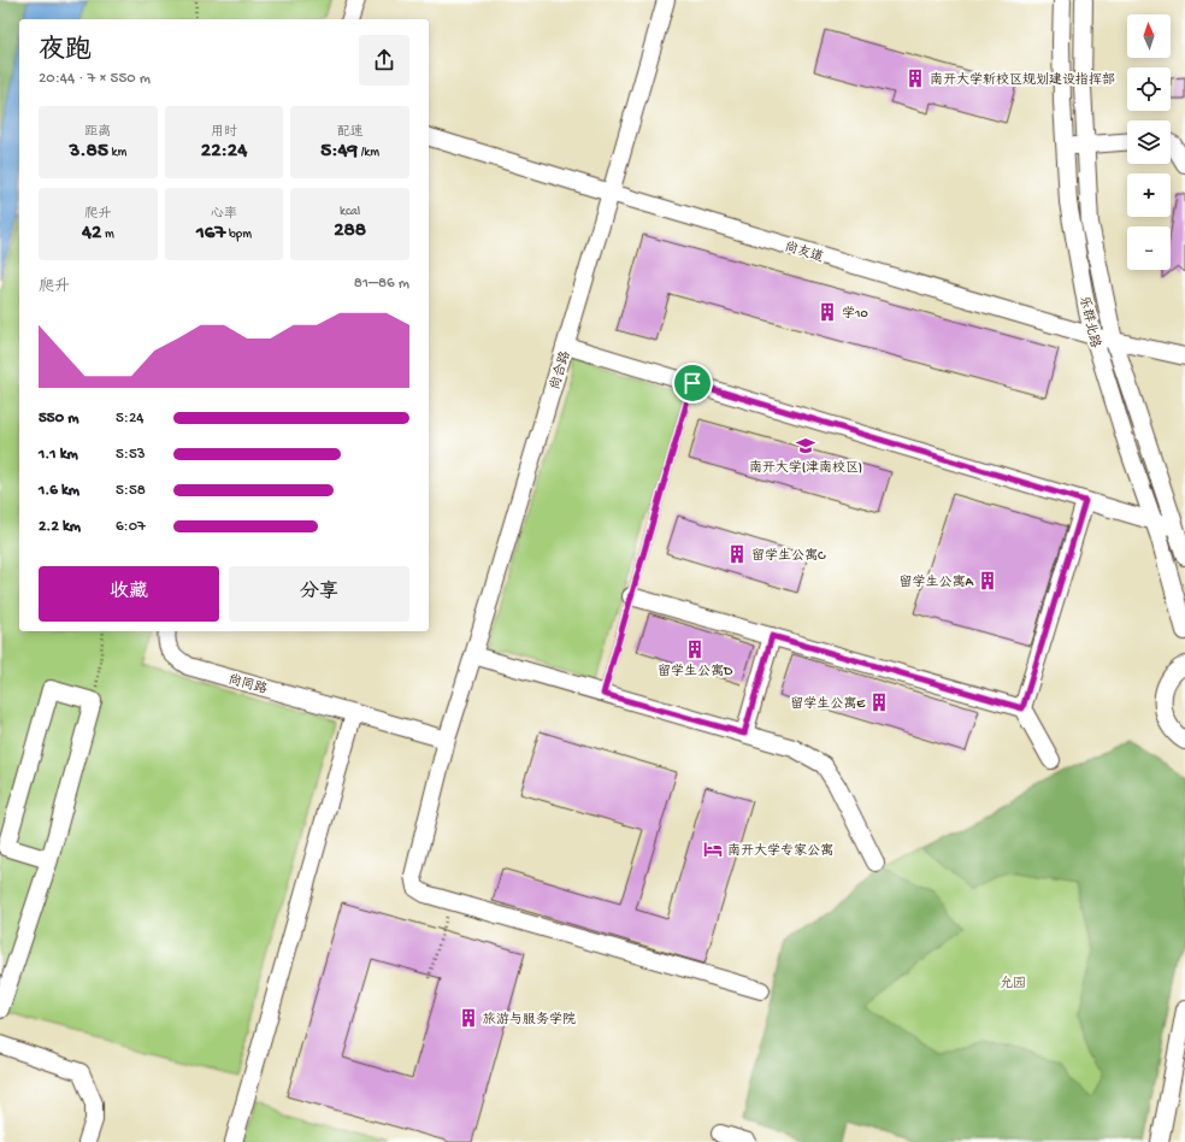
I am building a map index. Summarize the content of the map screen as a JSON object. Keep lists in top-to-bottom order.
{
  "streets": {
    "street": [
      "尚友道",
      "乐群北路",
      "尚合路",
      "尚同路"
    ]
  },
  "crossings": [
    ["尚友道", "乐群北路"],
    ["尚友道", "尚合路"],
    ["尚合路", "尚同路"]
  ],
  "parks": ["允园"],
  "places": {
    "building": [
      "南开大学新校区规划建设指挥部",
      "学10",
      "留学生公寓C",
      "留学生公寓A",
      "留学生公寓D",
      "留学生公寓E",
      "旅游与服务学院"
    ],
    "school or university": ["南开大学(津南校区)"],
    "hotel": ["南开大学专家公寓"]
  },
  "north": "top",
  "page": {
    "map_buttons": ["+", "−"],
    "heading": ["夜跑", "20:44 · 7 × 550 m"],
    "stats": [
      ["距离", "3.85 km"],
      ["用时", "22:24"],
      ["配速", "5:49 /km"],
      ["爬升", "42 m"],
      ["心率", "167 bpm"],
      ["kcal", "288"]
    ],
    "chart": ["爬升", "81–86 m"],
    "list": [
      {
        "name": "550 m",
        "note": "5:24"
      },
      {
        "name": "1.1 km",
        "note": "5:53"
      },
      {
        "name": "1.6 km",
        "note": "5:58"
      },
      {
        "name": "2.2 km",
        "note": "6:07"
      }
    ],
    "buttons": ["收藏", "分享"]
  }
}
